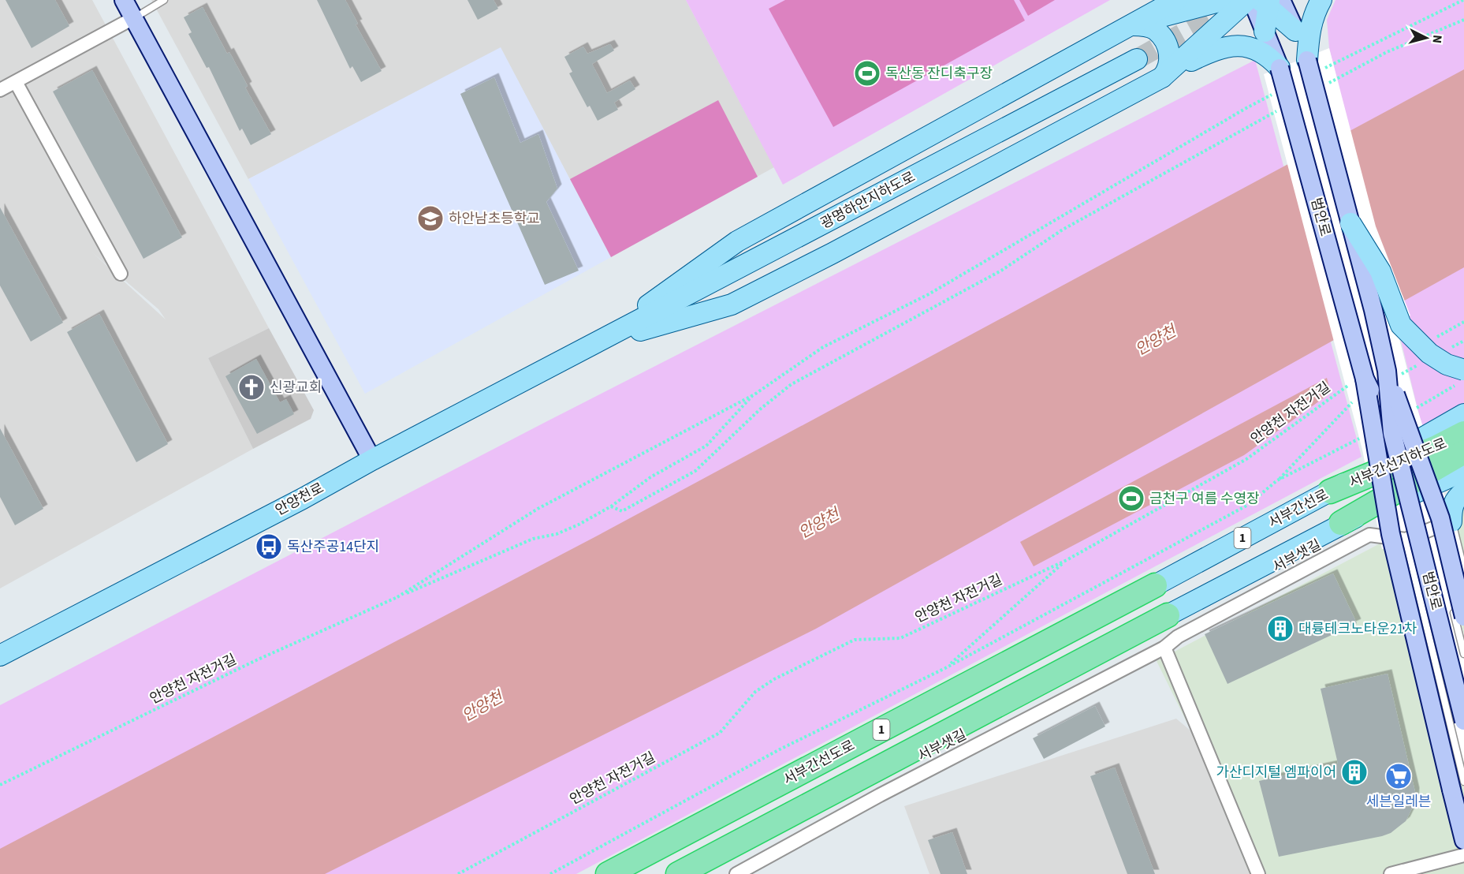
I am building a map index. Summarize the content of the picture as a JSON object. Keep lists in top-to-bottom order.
{
  "streets": {
    "highway": ["서부간선지하도로", "1", "서부간선도로"],
    "main road": [
      "광명하안지하도로",
      "범안로",
      "안양천로",
      "서부간선로"
    ],
    "street": ["서부샛길"],
    "path": ["안양천 자전거길"]
  },
  "crossings": [
    ["광명하안지하도로", "안양천로"],
    ["범안로", "안양천 자전거길"],
    ["서부간선지하도로", "서부간선로"],
    ["서부간선지하도로", "1"],
    ["서부간선로", "서부간선도로"]
  ],
  "water": ["안양천"],
  "places": {
    "sports": ["독산동 잔디축구장", "금천구 여름 수영장"],
    "school or university": ["하안남초등학교"],
    "church": ["신광교회"],
    "bus stop": ["독산주공14단지"],
    "building": ["대륭테크노타운21차", "가산디지털 엠파이어"],
    "supermarket": ["세븐일레븐"]
  },
  "north": "right"
}
